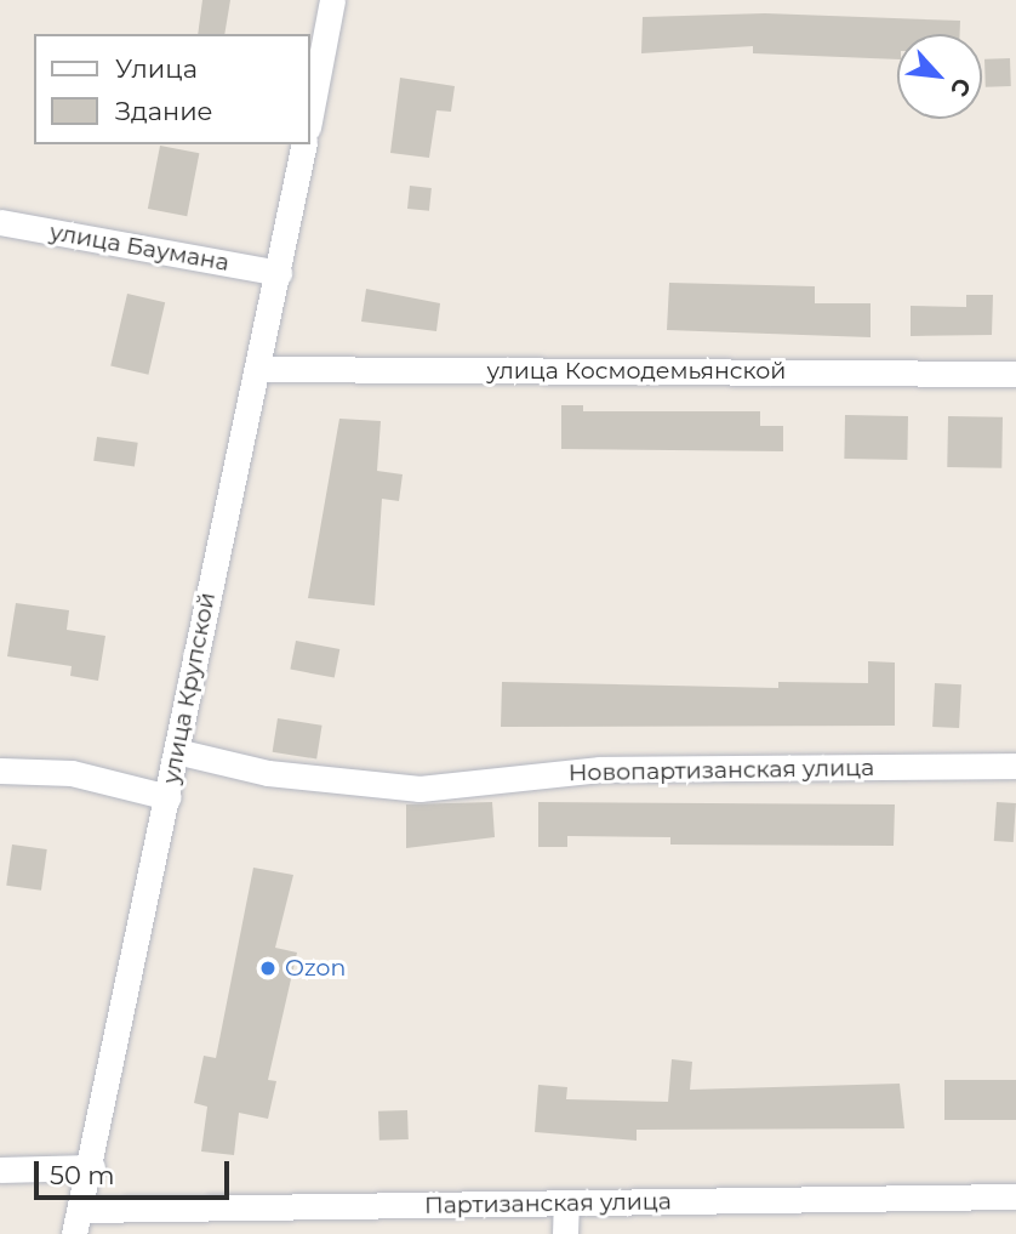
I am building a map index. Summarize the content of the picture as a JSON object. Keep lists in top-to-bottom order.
{
  "streets": {
    "street": [
      "улица Баумана",
      "улица Космодемьянской",
      "улица Крупской",
      "Новопартизанская улица",
      "Партизанская улица"
    ]
  },
  "crossings": [
    ["улица Баумана", "улица Крупской"],
    ["улица Космодемьянской", "улица Крупской"],
    ["улица Крупской", "Новопартизанская улица"],
    ["улица Крупской", "Партизанская улица"]
  ],
  "places": ["Ozon"],
  "legend": ["Улица", "Здание"],
  "scale_bar": "50 m",
  "north": "bottom right"
}
